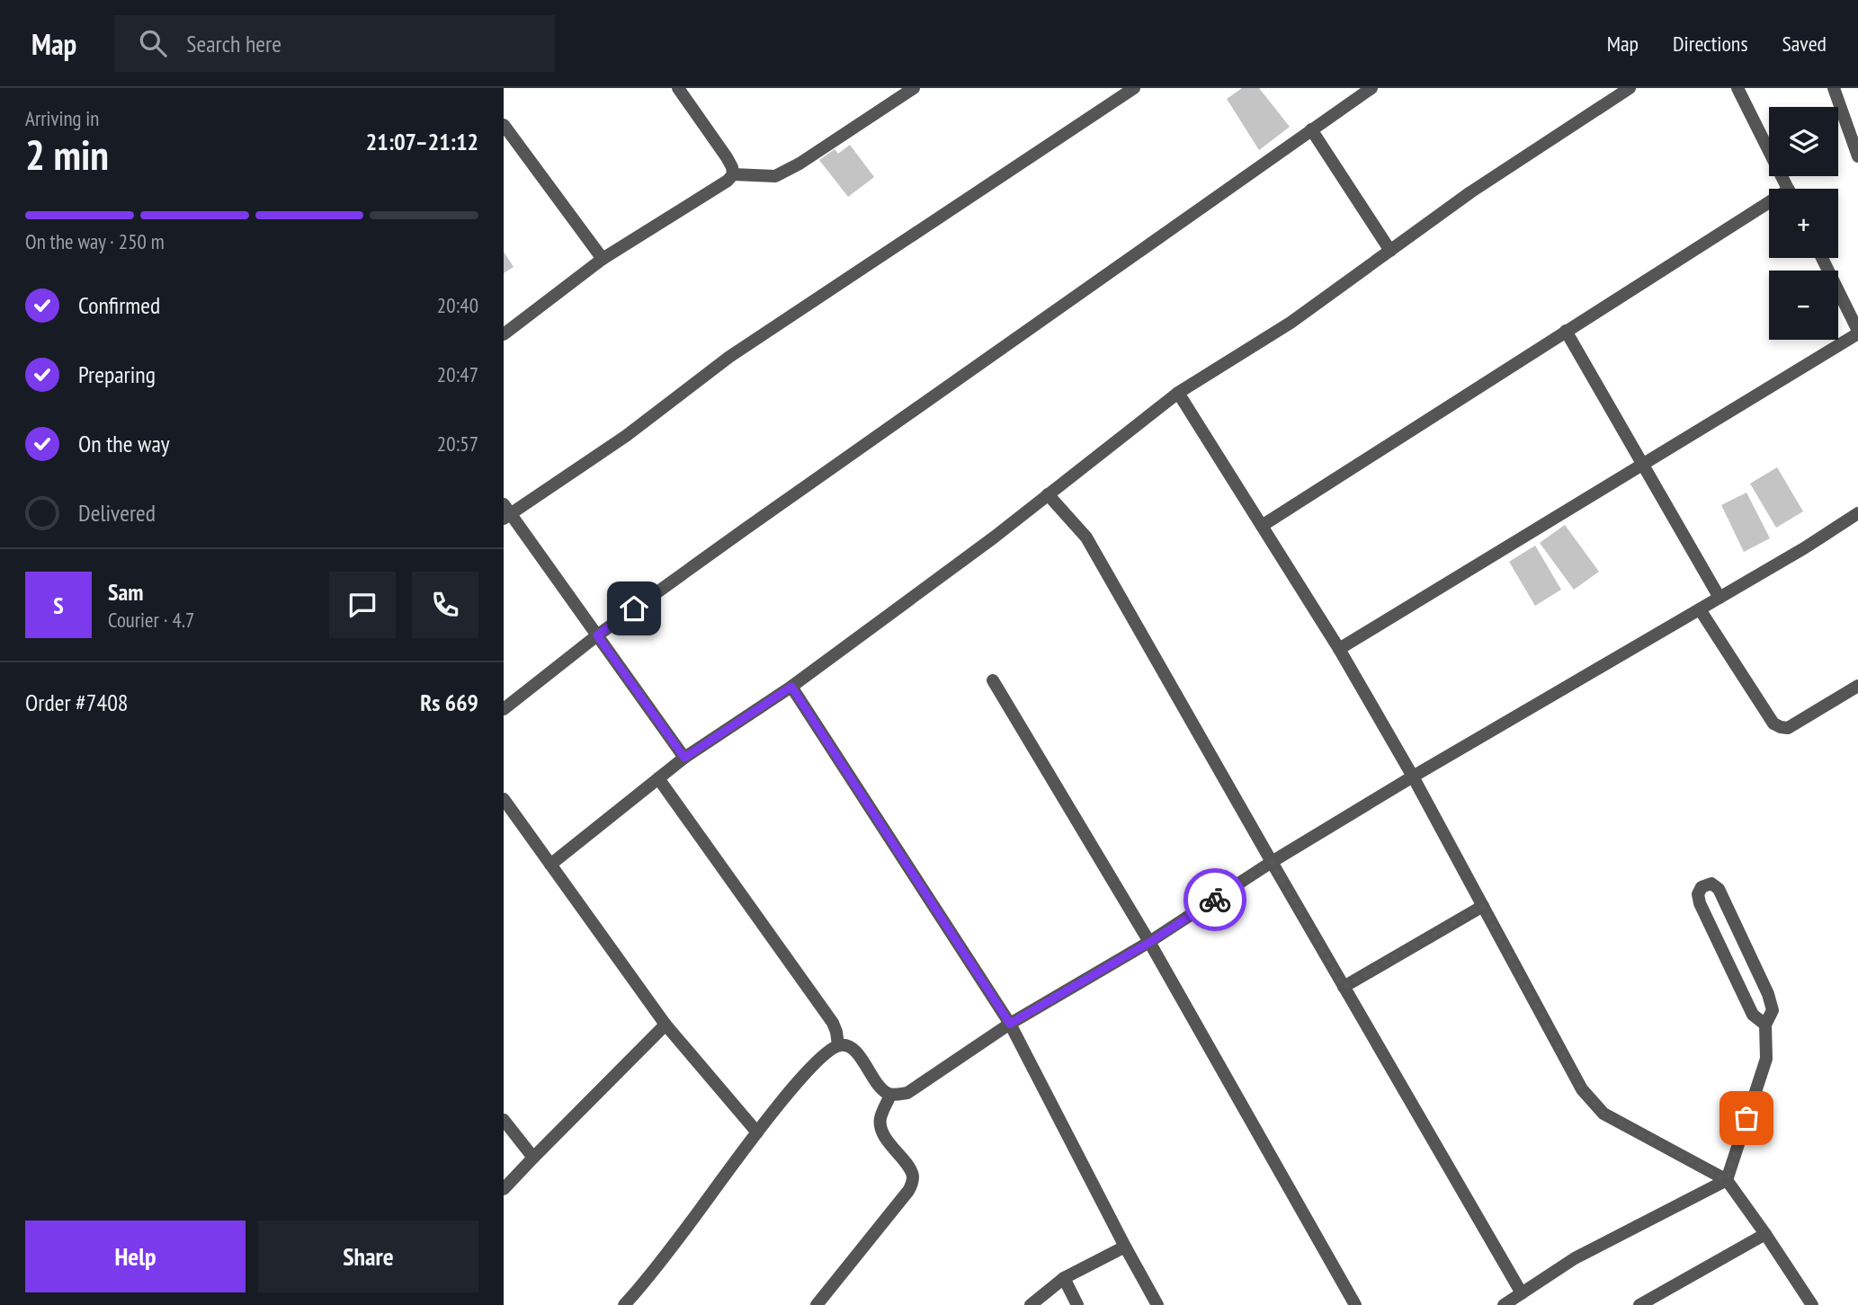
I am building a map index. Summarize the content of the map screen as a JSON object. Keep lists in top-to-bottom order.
{
  "page": {
    "header": "Map",
    "search": "Search here",
    "nav": ["Map", "Directions", "Saved"],
    "heading": ["2 min", "Arriving in", "21:07–21:12"],
    "panel": [
      "Sam",
      "Courier · 4.7",
      "Order #7408",
      "Rs 669"
    ],
    "map_buttons": ["+", "−"],
    "bar": "On the way · 250 m",
    "list": [
      ["Confirmed", "20:40"],
      ["Preparing", "20:47"],
      ["On the way", "20:57"],
      "Delivered"
    ],
    "round": "S",
    "buttons": ["Help", "Share"]
  }
}
